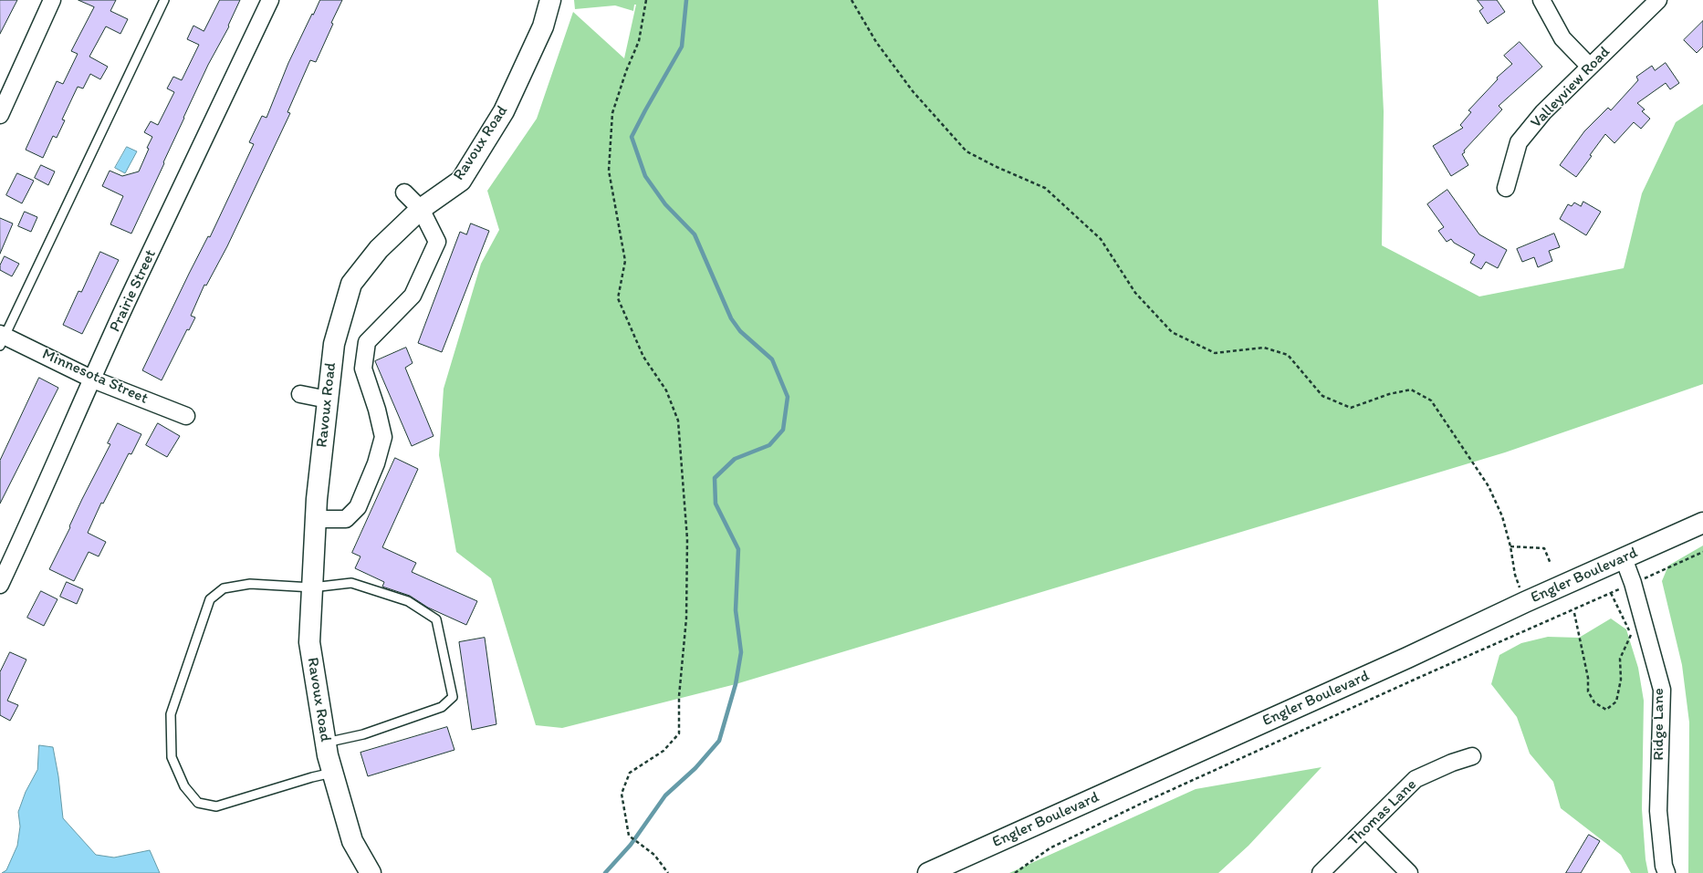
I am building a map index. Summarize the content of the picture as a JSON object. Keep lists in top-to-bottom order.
{
  "streets": {
    "street": [
      "Valleyview Road",
      "Ravoux Road",
      "Prairie Street",
      "Minnesota Street",
      "Engler Boulevard",
      "Ridge Lane",
      "Thomas Lane"
    ]
  },
  "crossings": [
    ["Prairie Street", "Minnesota Street"],
    ["Engler Boulevard", "Ridge Lane"]
  ]
}
